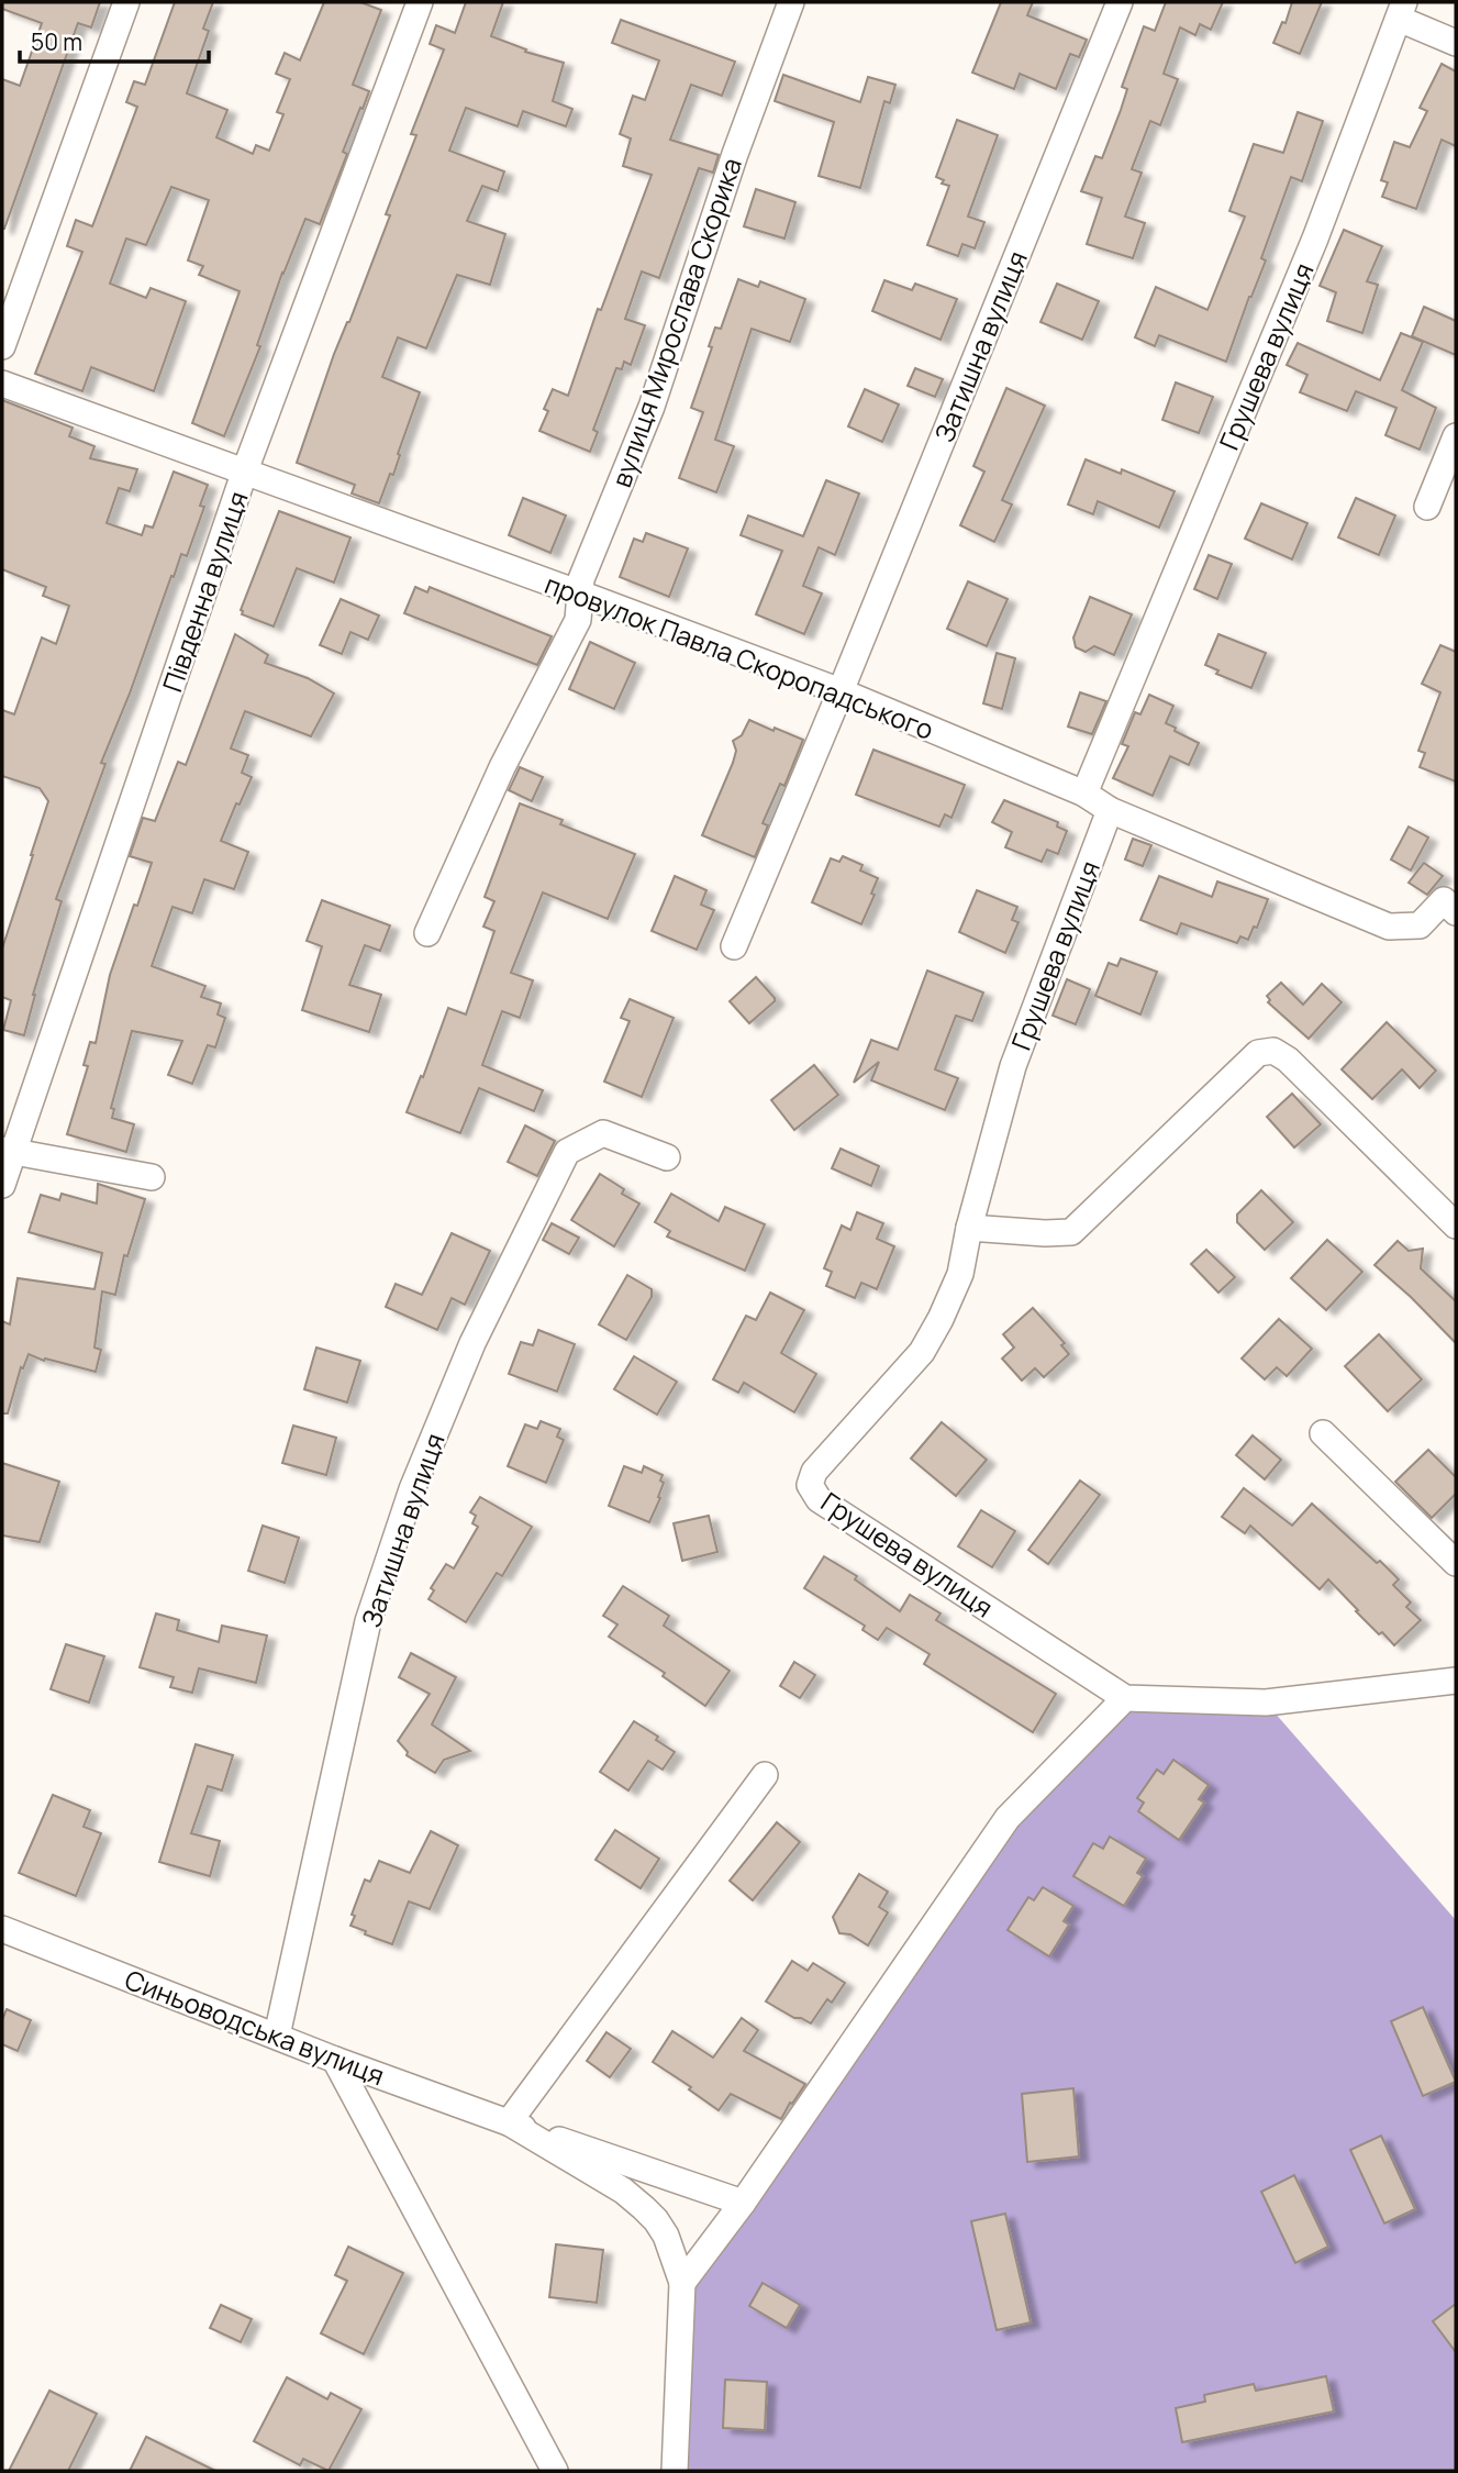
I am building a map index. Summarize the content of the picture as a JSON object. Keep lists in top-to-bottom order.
{
  "streets": {
    "street": [
      "вулиця Мирослава Скорика",
      "Затишна вулиця",
      "Грушева вулиця",
      "Південна вулиця",
      "провулок Павла Скоропадського",
      "Синьоводська вулиця"
    ]
  },
  "crossings": [
    ["вулиця Мирослава Скорика", "провулок Павла Скоропадського"],
    ["Затишна вулиця", "провулок Павла Скоропадського"],
    ["Затишна вулиця", "Синьоводська вулиця"],
    ["Грушева вулиця", "провулок Павла Скоропадського"],
    ["Південна вулиця", "провулок Павла Скоропадського"]
  ],
  "scale_bar": "50 m"
}
